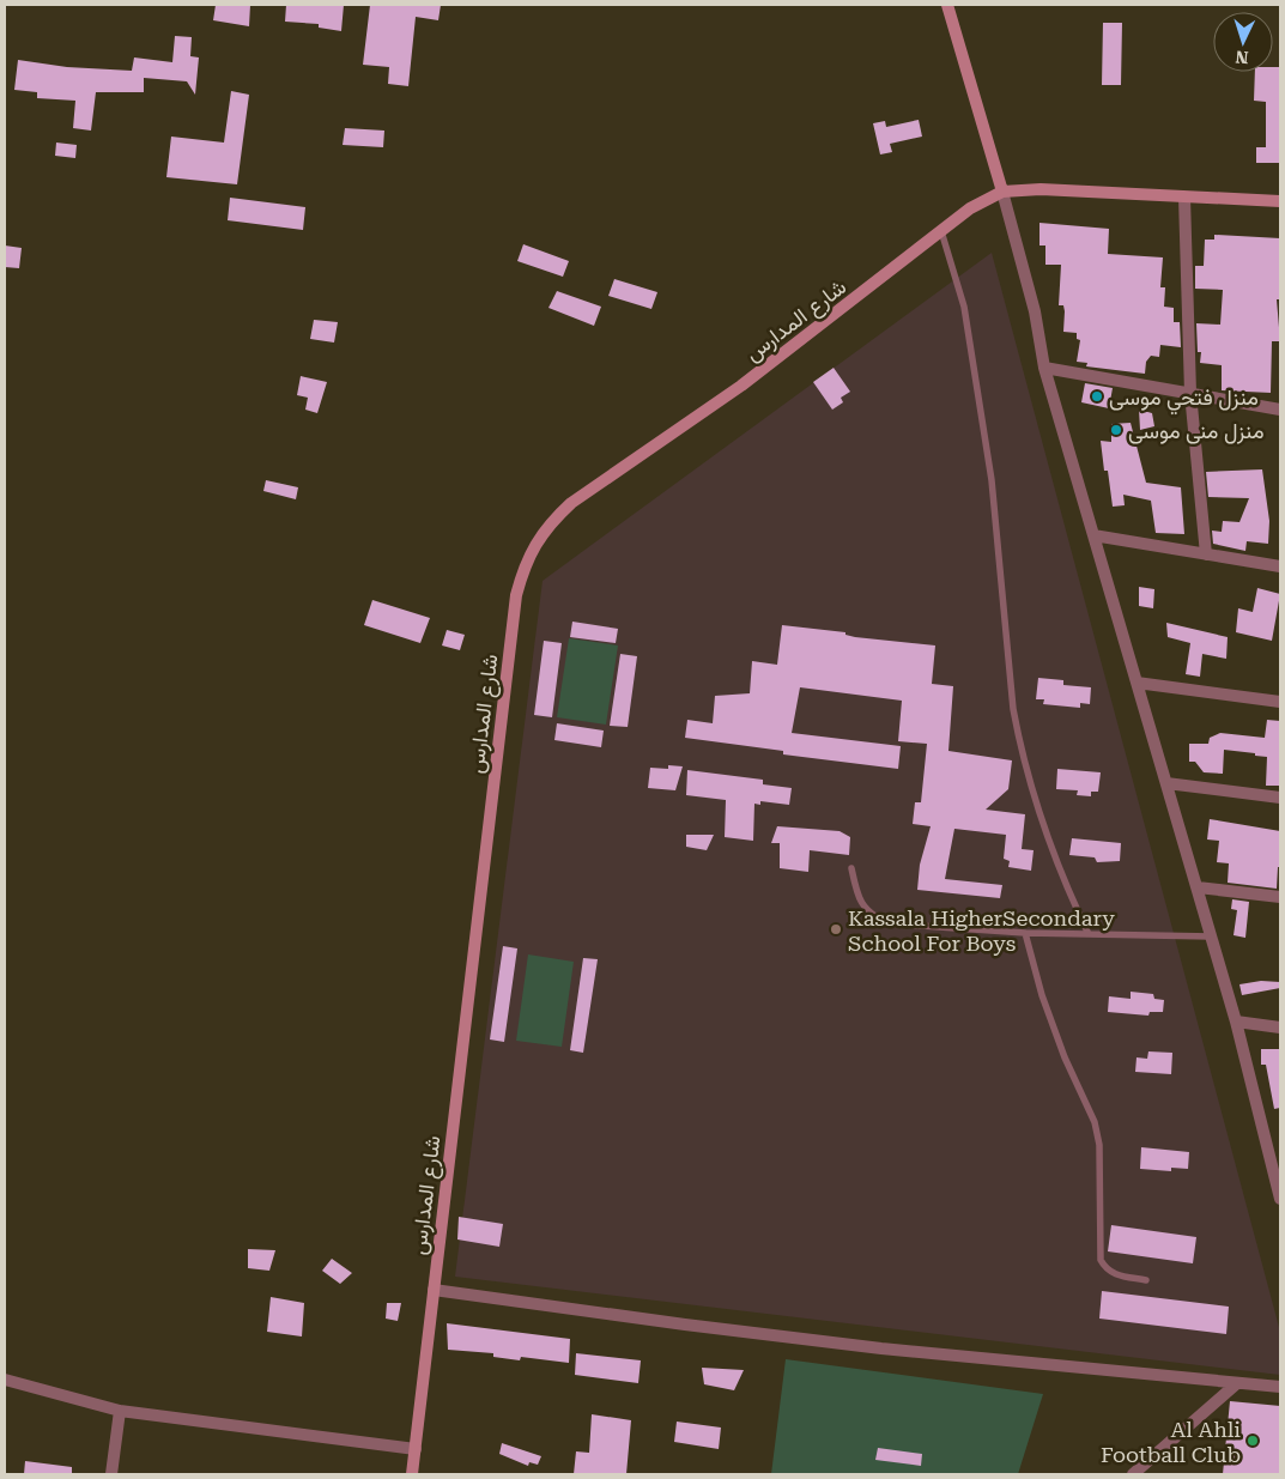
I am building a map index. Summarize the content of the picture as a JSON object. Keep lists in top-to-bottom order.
{
  "streets": {
    "street": ["شارع المدارس"]
  },
  "places": [
    "منزل فتحي موسى",
    "منزل منى موسى",
    "Kassala HigherSecondary School For Boys",
    "Al Ahli Football Club"
  ],
  "north": "bottom"
}
